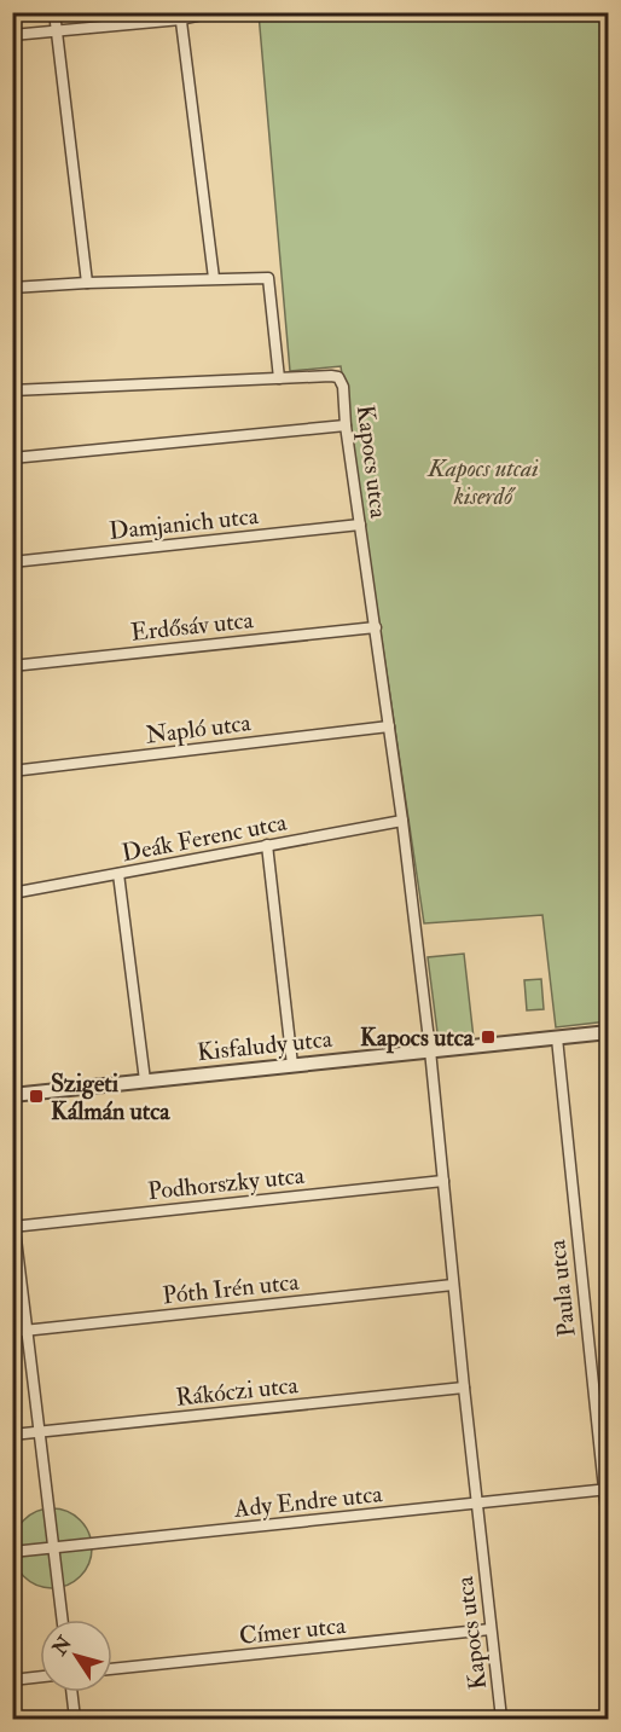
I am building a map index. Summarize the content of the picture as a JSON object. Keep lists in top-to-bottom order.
{
  "streets": {
    "street": [
      "Kapocs utca",
      "Damjanich utca",
      "Erdősáv utca",
      "Napló utca",
      "Deák Ferenc utca",
      "Kisfaludy utca",
      "Podhorszky utca",
      "Póth Irén utca",
      "Paula utca",
      "Rákóczi utca",
      "Ady Endre utca",
      "Címer utca"
    ]
  },
  "crossings": [
    ["Kapocs utca", "Damjanich utca"],
    ["Kapocs utca", "Erdősáv utca"],
    ["Kapocs utca", "Napló utca"],
    ["Kapocs utca", "Deák Ferenc utca"],
    ["Kapocs utca", "Kisfaludy utca"],
    ["Kapocs utca", "Podhorszky utca"],
    ["Kapocs utca", "Póth Irén utca"],
    ["Kapocs utca", "Rákóczi utca"],
    ["Kapocs utca", "Ady Endre utca"],
    ["Kapocs utca", "Címer utca"],
    ["Kisfaludy utca", "Paula utca"],
    ["Paula utca", "Ady Endre utca"]
  ],
  "parks": ["Kapocs utcai kiserdő"],
  "places": {
    "transit": ["Kapocs utca", "Szigeti Kálmán utca"]
  },
  "north": "top left"
}
